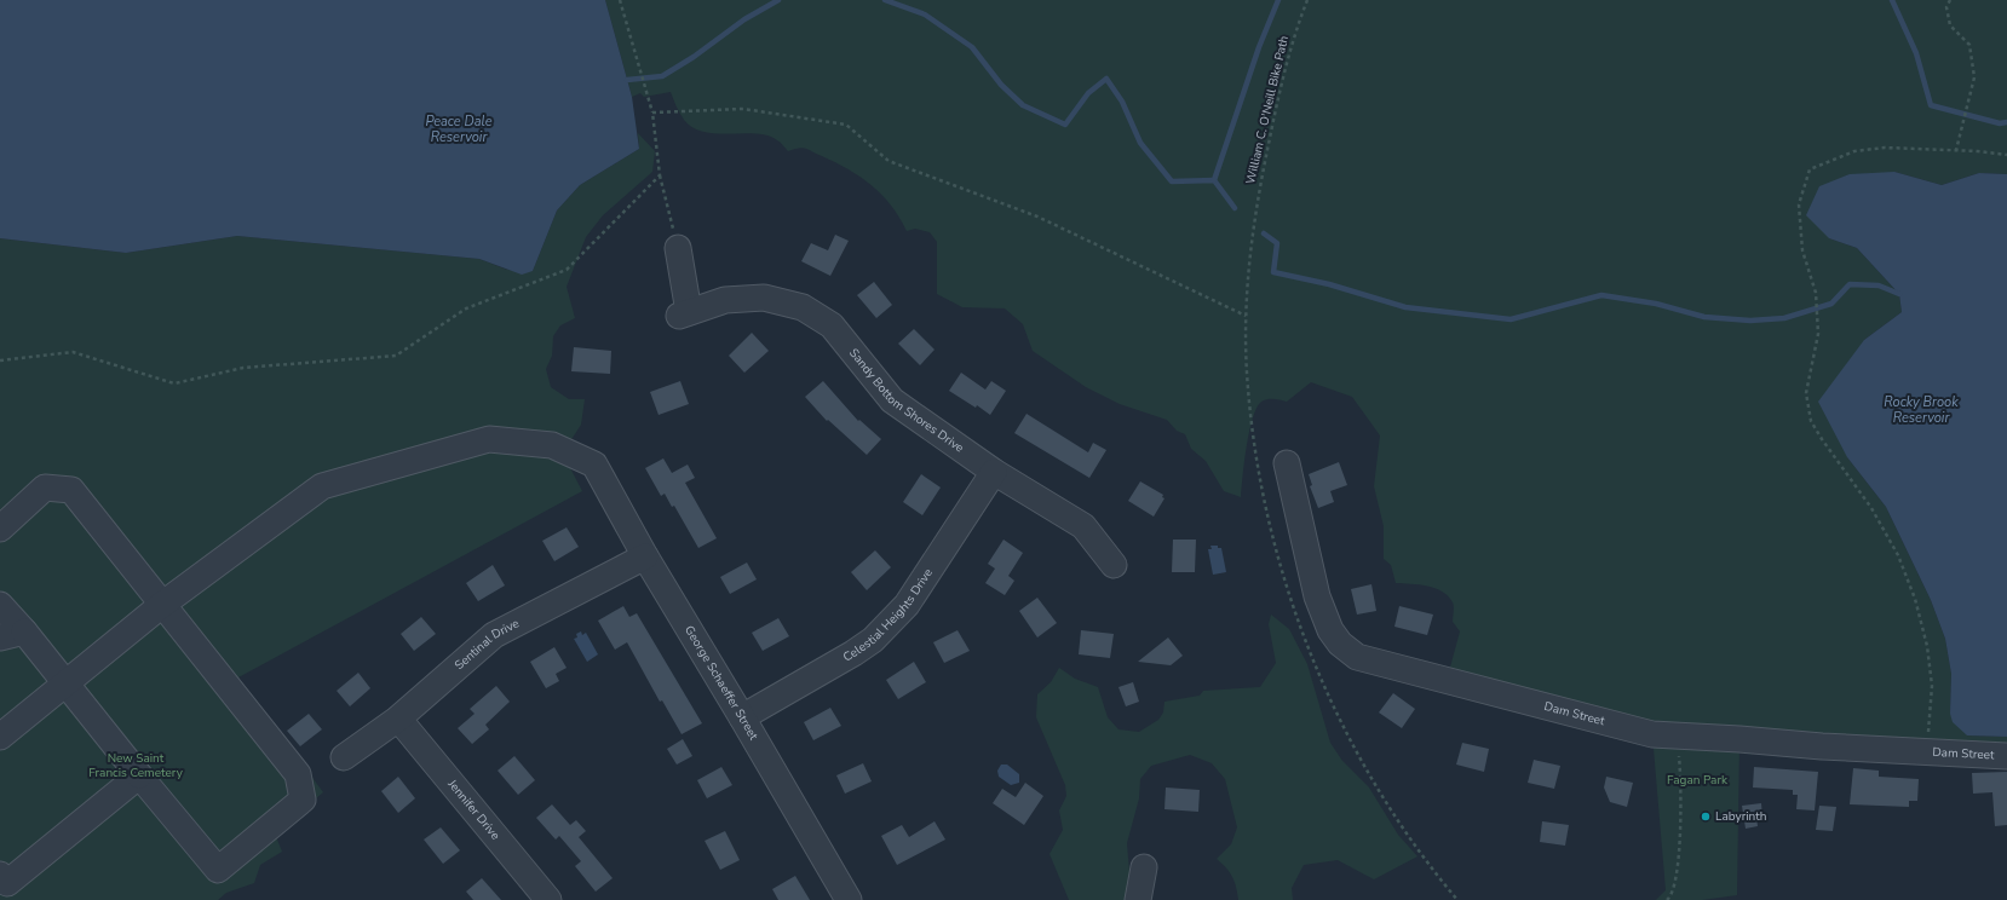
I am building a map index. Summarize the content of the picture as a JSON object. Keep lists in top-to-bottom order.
{
  "streets": {
    "street": [
      "Sandy Bottom Shores Drive",
      "Celestial Heights Drive",
      "Sentinal Drive",
      "George Schaeffer Street",
      "Dam Street",
      "Jennifer Drive"
    ],
    "path": ["William C. O'Neill Bike Path"]
  },
  "crossings": [
    ["Sandy Bottom Shores Drive", "Celestial Heights Drive"],
    ["Celestial Heights Drive", "George Schaeffer Street"],
    ["Sentinal Drive", "George Schaeffer Street"],
    ["Sentinal Drive", "Jennifer Drive"]
  ],
  "water": ["Peace Dale Reservoir", "Rocky Brook Reservoir"],
  "parks": ["New Saint Francis Cemetery", "Fagan Park"],
  "places": ["Labyrinth"]
}
